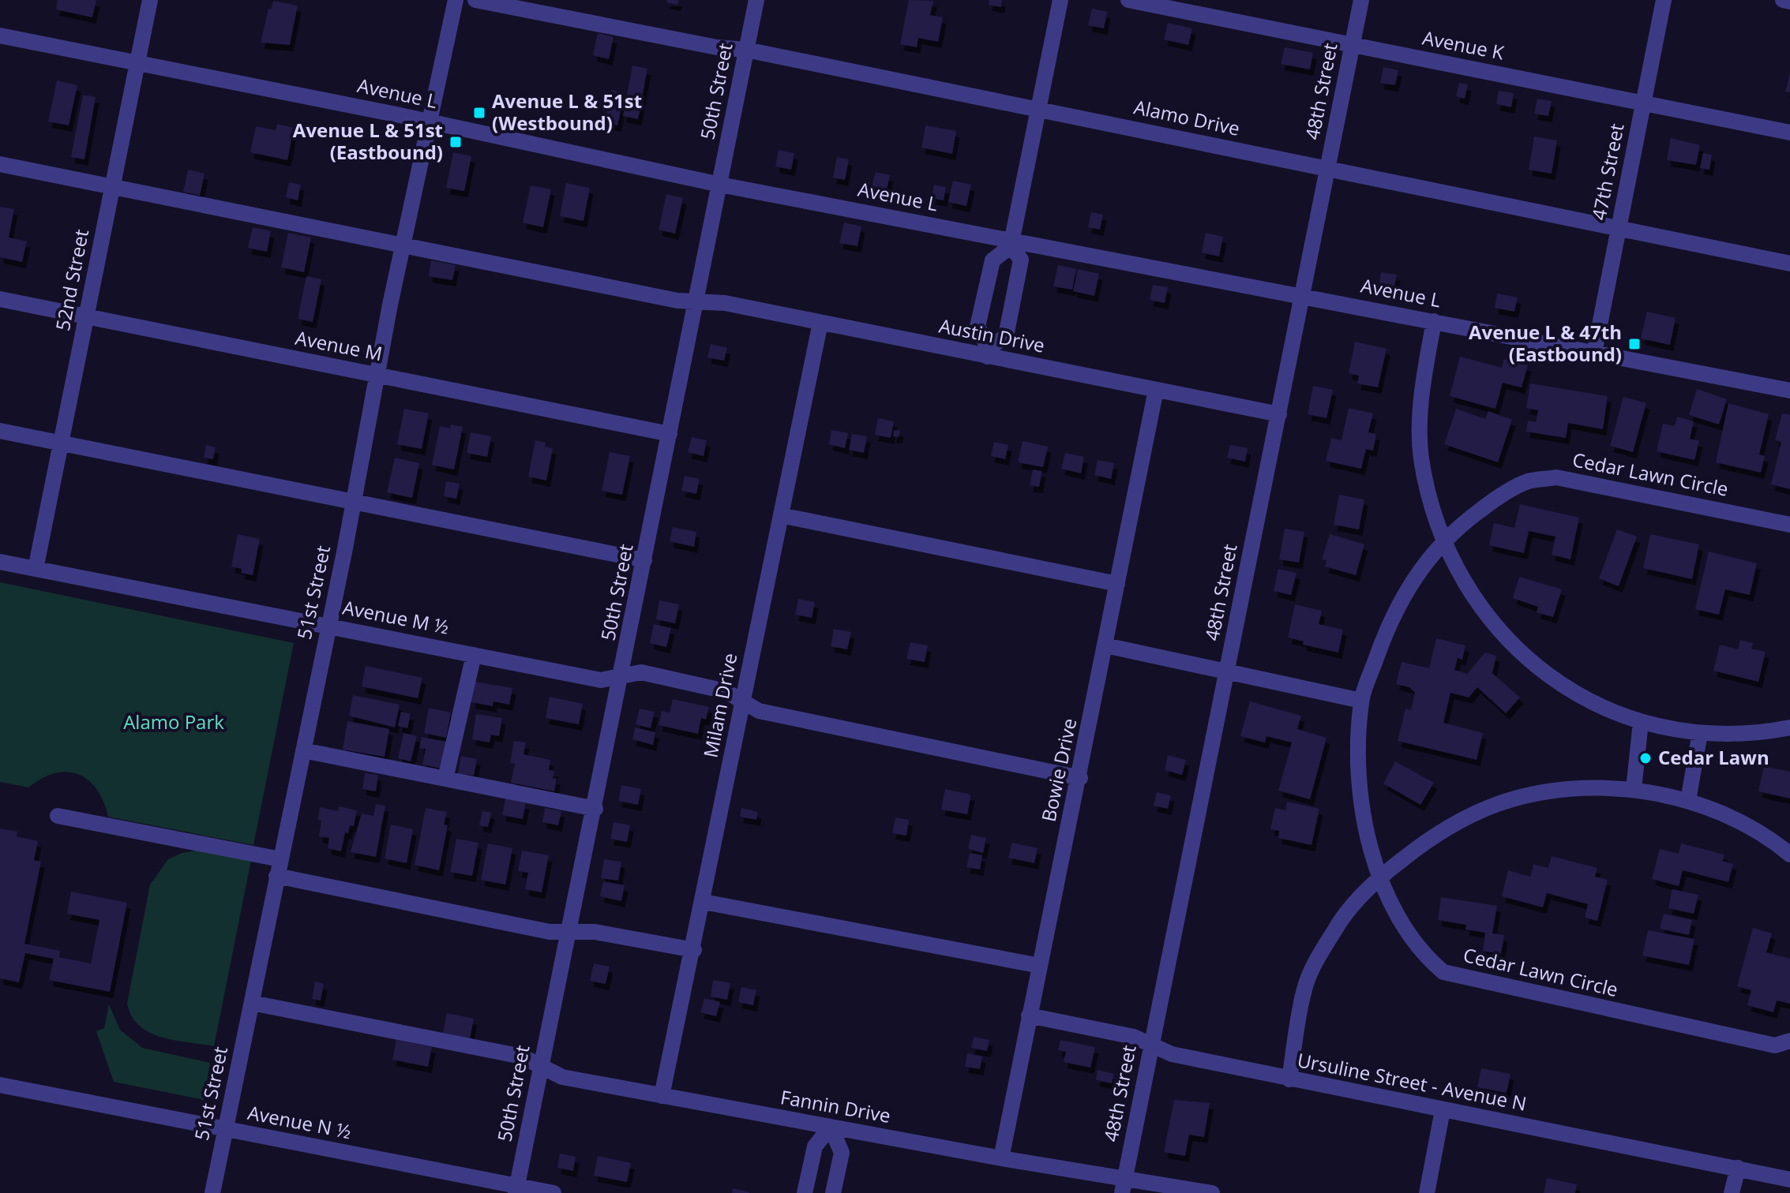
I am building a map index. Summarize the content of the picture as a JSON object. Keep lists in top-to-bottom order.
{
  "streets": {
    "street": [
      "Avenue K",
      "50th Street",
      "48th Street",
      "Avenue L",
      "Alamo Drive",
      "47th Street",
      "52nd Street",
      "Austin Drive",
      "Avenue M",
      "Cedar Lawn Circle",
      "51st Street",
      "Avenue M ½",
      "Milam Drive",
      "Bowie Drive",
      "Ursuline Street - Avenue N",
      "Fannin Drive",
      "Avenue N ½"
    ]
  },
  "crossings": [
    ["Avenue K", "48th Street"],
    ["Avenue K", "47th Street"],
    ["50th Street", "Avenue L"],
    ["50th Street", "Alamo Drive"],
    ["50th Street", "Austin Drive"],
    ["50th Street", "Avenue M"],
    ["50th Street", "Avenue M ½"],
    ["50th Street", "Fannin Drive"],
    ["50th Street", "Avenue N ½"],
    ["48th Street", "Avenue L"],
    ["48th Street", "Alamo Drive"],
    ["48th Street", "Austin Drive"],
    ["48th Street", "Ursuline Street - Avenue N"],
    ["48th Street", "Fannin Drive"],
    ["Avenue L", "47th Street"],
    ["Avenue L", "52nd Street"],
    ["Avenue L", "51st Street"],
    ["Alamo Drive", "47th Street"],
    ["52nd Street", "Austin Drive"],
    ["52nd Street", "Avenue M"],
    ["52nd Street", "Avenue M ½"],
    ["Austin Drive", "51st Street"],
    ["Austin Drive", "Milam Drive"],
    ["Austin Drive", "Bowie Drive"],
    ["Avenue M", "51st Street"],
    ["51st Street", "Avenue M ½"],
    ["51st Street", "Fannin Drive"],
    ["51st Street", "Avenue N ½"],
    ["Avenue M ½", "Milam Drive"],
    ["Avenue M ½", "Bowie Drive"],
    ["Milam Drive", "Fannin Drive"],
    ["Bowie Drive", "Ursuline Street - Avenue N"],
    ["Bowie Drive", "Fannin Drive"]
  ],
  "parks": ["Alamo Park"],
  "places": {
    "transit": ["Avenue L & 51st (Westbound)", "Avenue L & 51st (Eastbound)", "Avenue L & 47th (Eastbound)"],
    "other": ["Cedar Lawn"]
  }
}
